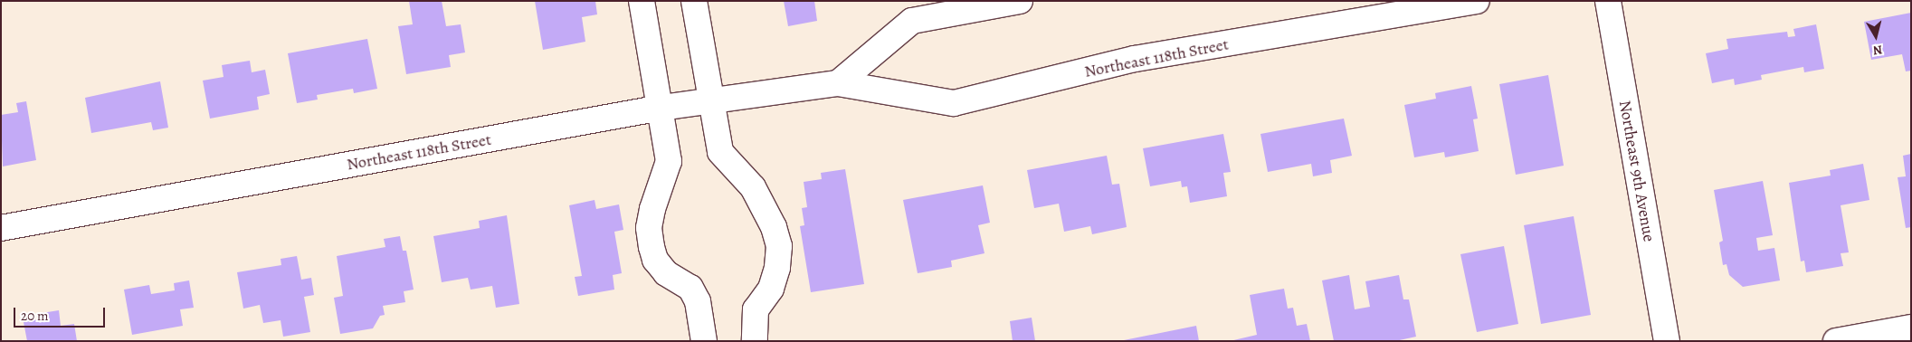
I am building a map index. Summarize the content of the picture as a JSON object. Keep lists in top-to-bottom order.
{
  "streets": {
    "street": ["Northeast 118th Street", "Northeast 9th Avenue"]
  },
  "scale_bar": "20 m",
  "north": "bottom"
}
